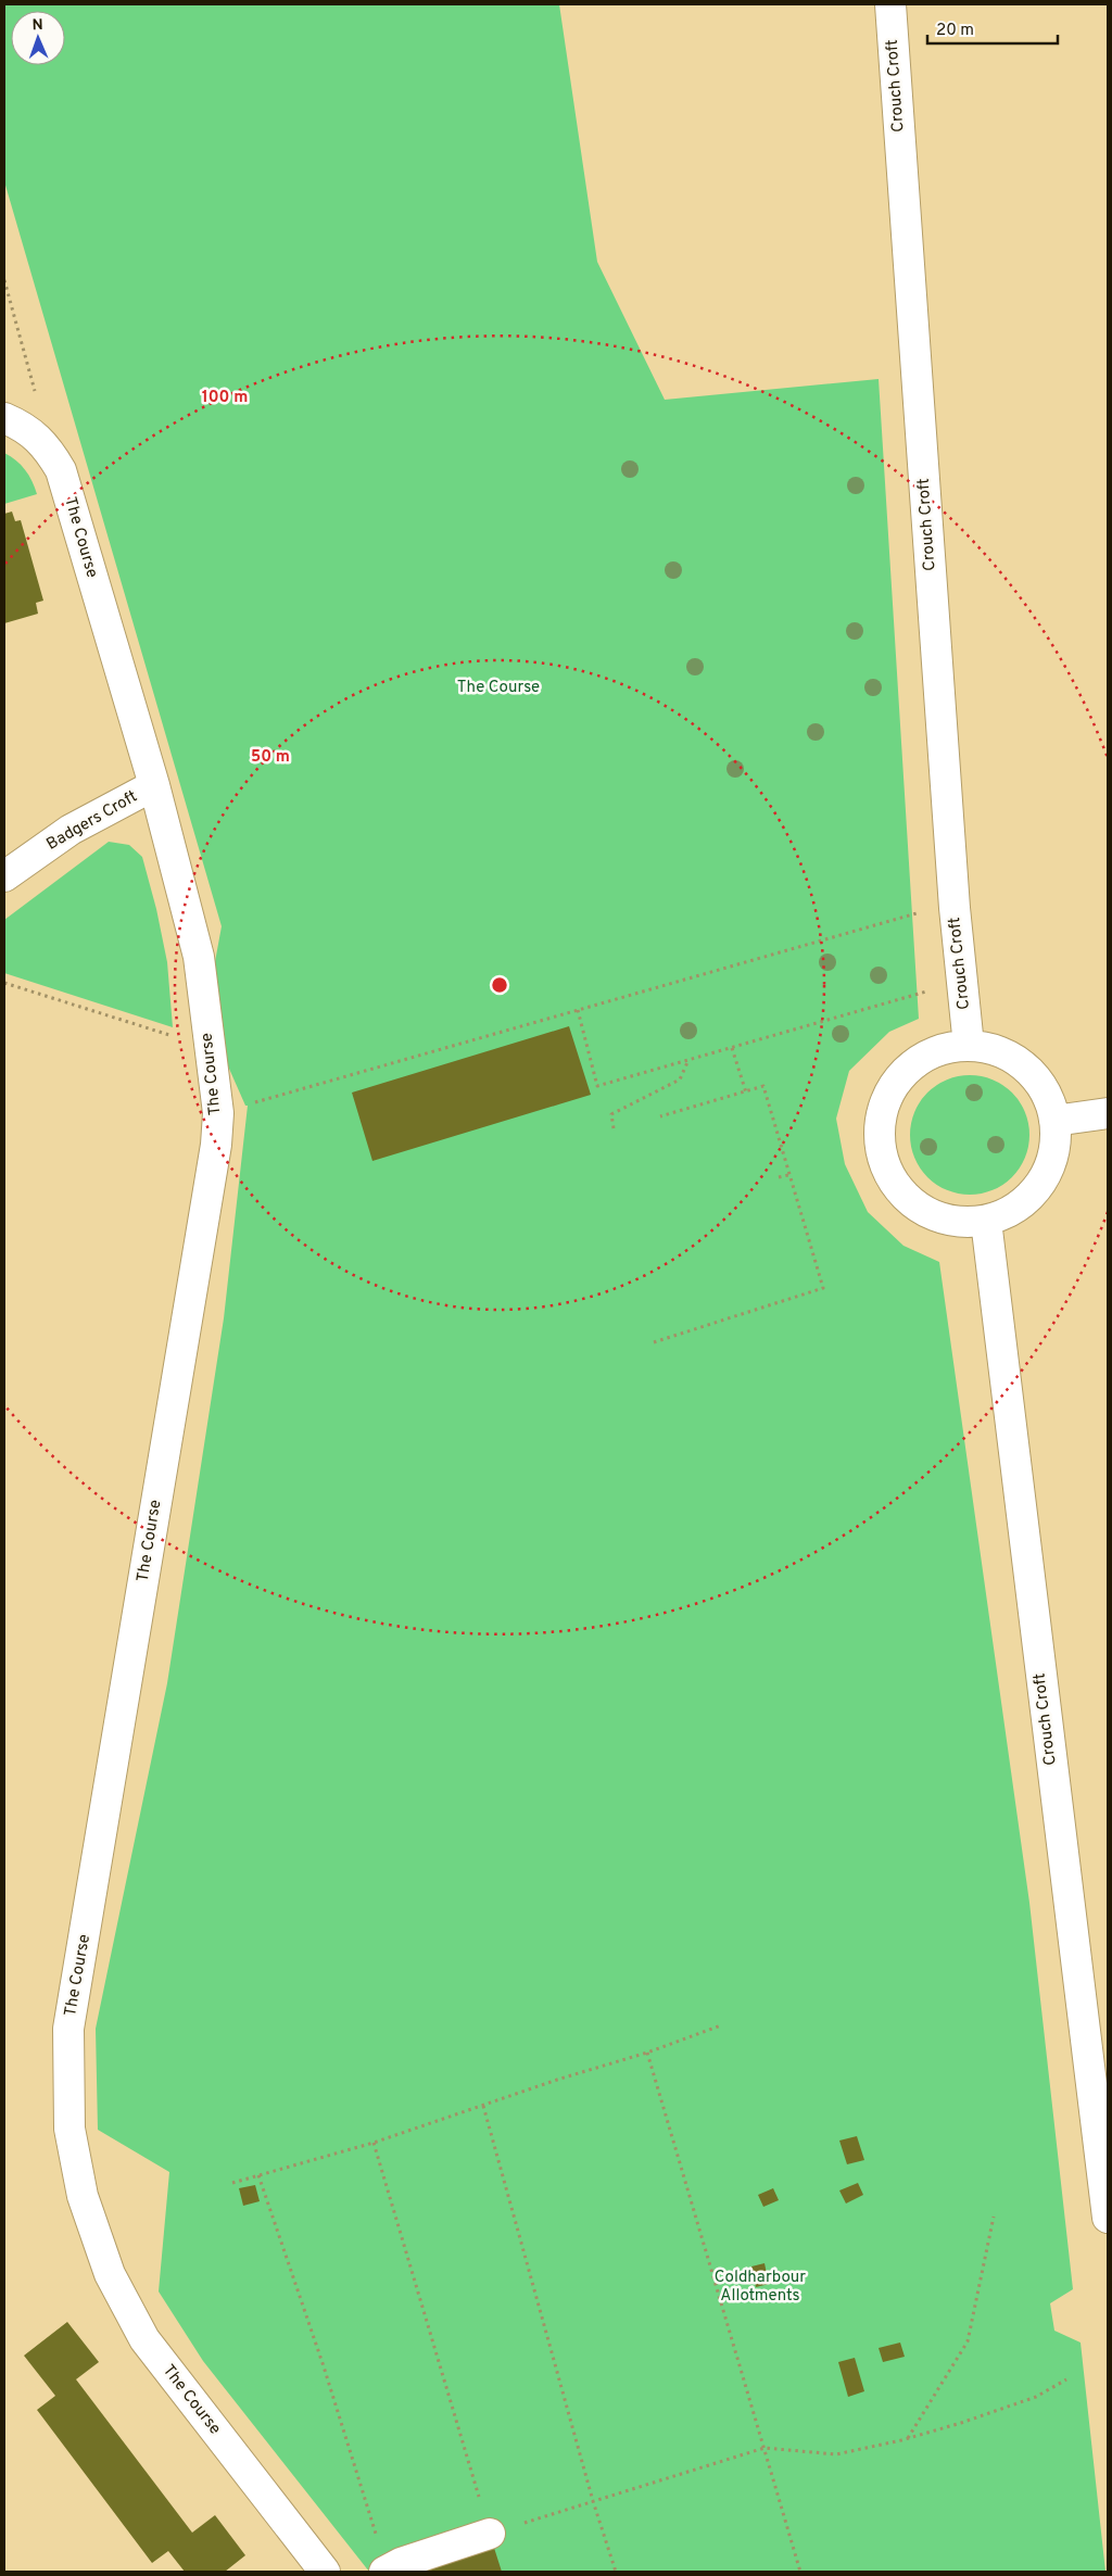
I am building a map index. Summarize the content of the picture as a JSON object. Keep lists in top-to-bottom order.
{
  "streets": {
    "street": ["Crouch Croft", "The Course", "Badgers Croft"]
  },
  "crossings": [
    ["The Course", "Badgers Croft"]
  ],
  "parks": ["The Course", "Coldharbour Allotments"],
  "scale_bar": "20 m",
  "north": "top",
  "rings": ["100 m", "50 m"]
}
